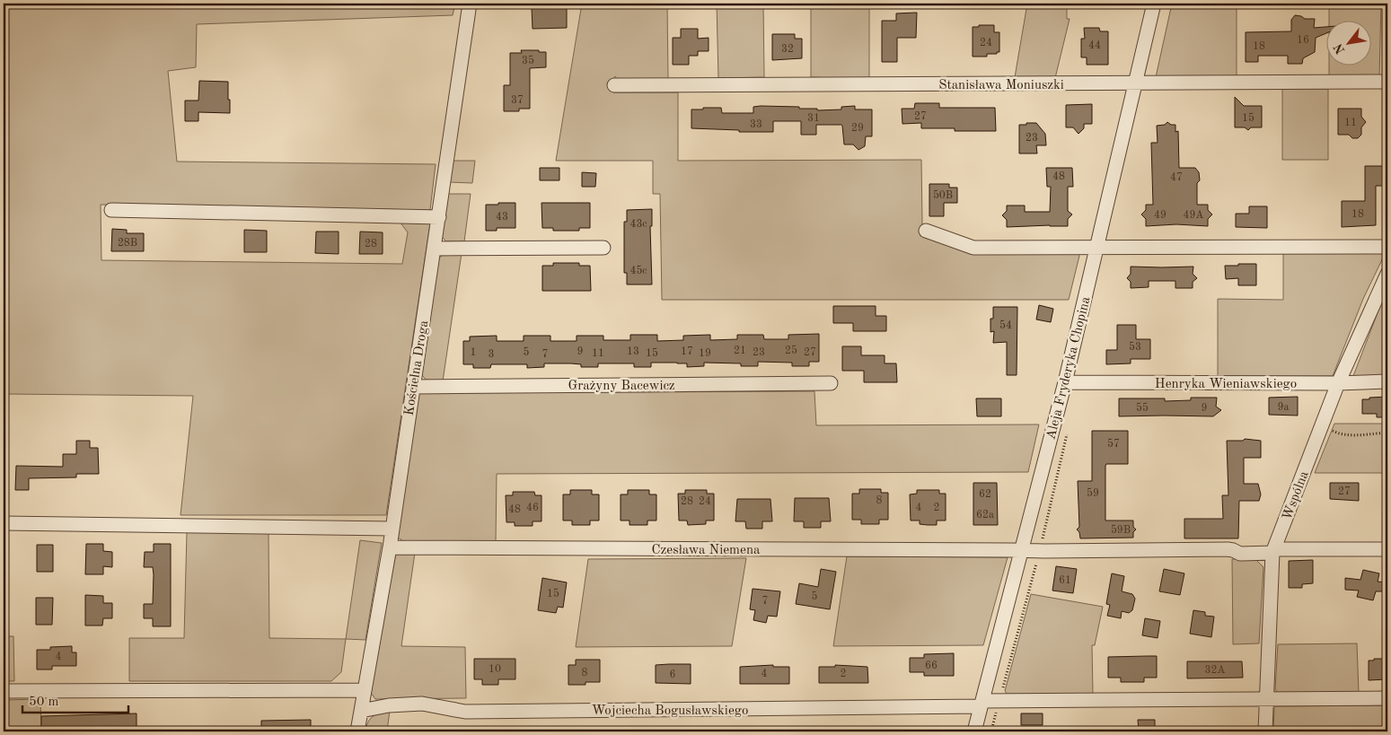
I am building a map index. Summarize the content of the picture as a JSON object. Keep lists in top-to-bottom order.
{
  "streets": {
    "street": [
      "Stanisława Moniuszki",
      "Kościelna Droga",
      "Aleja Fryderyka Chopina",
      "Henryka Wieniawskiego",
      "Grażyny Bacewicz",
      "Wspólna",
      "Czesława Niemena",
      "Wojciecha Bogusławskiego"
    ]
  },
  "crossings": [
    ["Stanisława Moniuszki", "Aleja Fryderyka Chopina"],
    ["Kościelna Droga", "Grażyny Bacewicz"],
    ["Kościelna Droga", "Czesława Niemena"],
    ["Kościelna Droga", "Wojciecha Bogusławskiego"],
    ["Aleja Fryderyka Chopina", "Henryka Wieniawskiego"],
    ["Aleja Fryderyka Chopina", "Czesława Niemena"],
    ["Aleja Fryderyka Chopina", "Wojciecha Bogusławskiego"],
    ["Henryka Wieniawskiego", "Wspólna"],
    ["Wspólna", "Czesława Niemena"],
    ["Wspólna", "Wojciecha Bogusławskiego"]
  ],
  "house_numbers": [
    "16",
    "24",
    "44",
    "18",
    "32",
    "35",
    "37",
    "27",
    "31",
    "15",
    "11",
    "33",
    "29",
    "23",
    "48",
    "47",
    "50B",
    "18",
    "49",
    "49A",
    "43",
    "43c",
    "28B",
    "28",
    "45c",
    "54",
    "53",
    "21",
    "25",
    "9",
    "13",
    "17",
    "1",
    "5",
    "23",
    "27",
    "11",
    "15",
    "19",
    "3",
    "7",
    "9a",
    "55",
    "9",
    "57",
    "27",
    "59",
    "62",
    "8",
    "28",
    "24",
    "46",
    "4",
    "2",
    "48",
    "62a",
    "59B",
    "61",
    "15",
    "5",
    "7",
    "4",
    "66",
    "10",
    "32A",
    "8",
    "4",
    "2",
    "6"
  ],
  "scale_bar": "50 m",
  "north": "bottom left"
}
